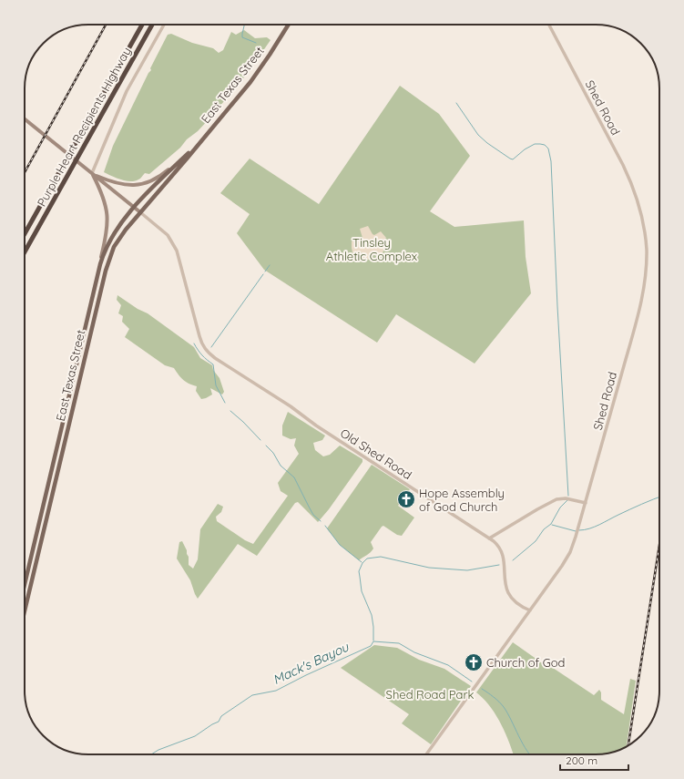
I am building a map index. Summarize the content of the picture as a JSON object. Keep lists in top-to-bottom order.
{
  "streets": {
    "highway": ["Purple Heart Recipients Highway"],
    "main road": ["East Texas Street"],
    "street": ["Shed Road", "Old Shed Road"]
  },
  "crossings": [
    ["East Texas Street", "Old Shed Road"],
    ["Shed Road", "Old Shed Road"]
  ],
  "water": ["Mack's Bayou"],
  "parks": ["Tinsley Athletic Complex", "Shed Road Park"],
  "places": {
    "church": ["Hope Assembly of God Church", "Church of God"]
  },
  "scale_bar": "200 m"
}
